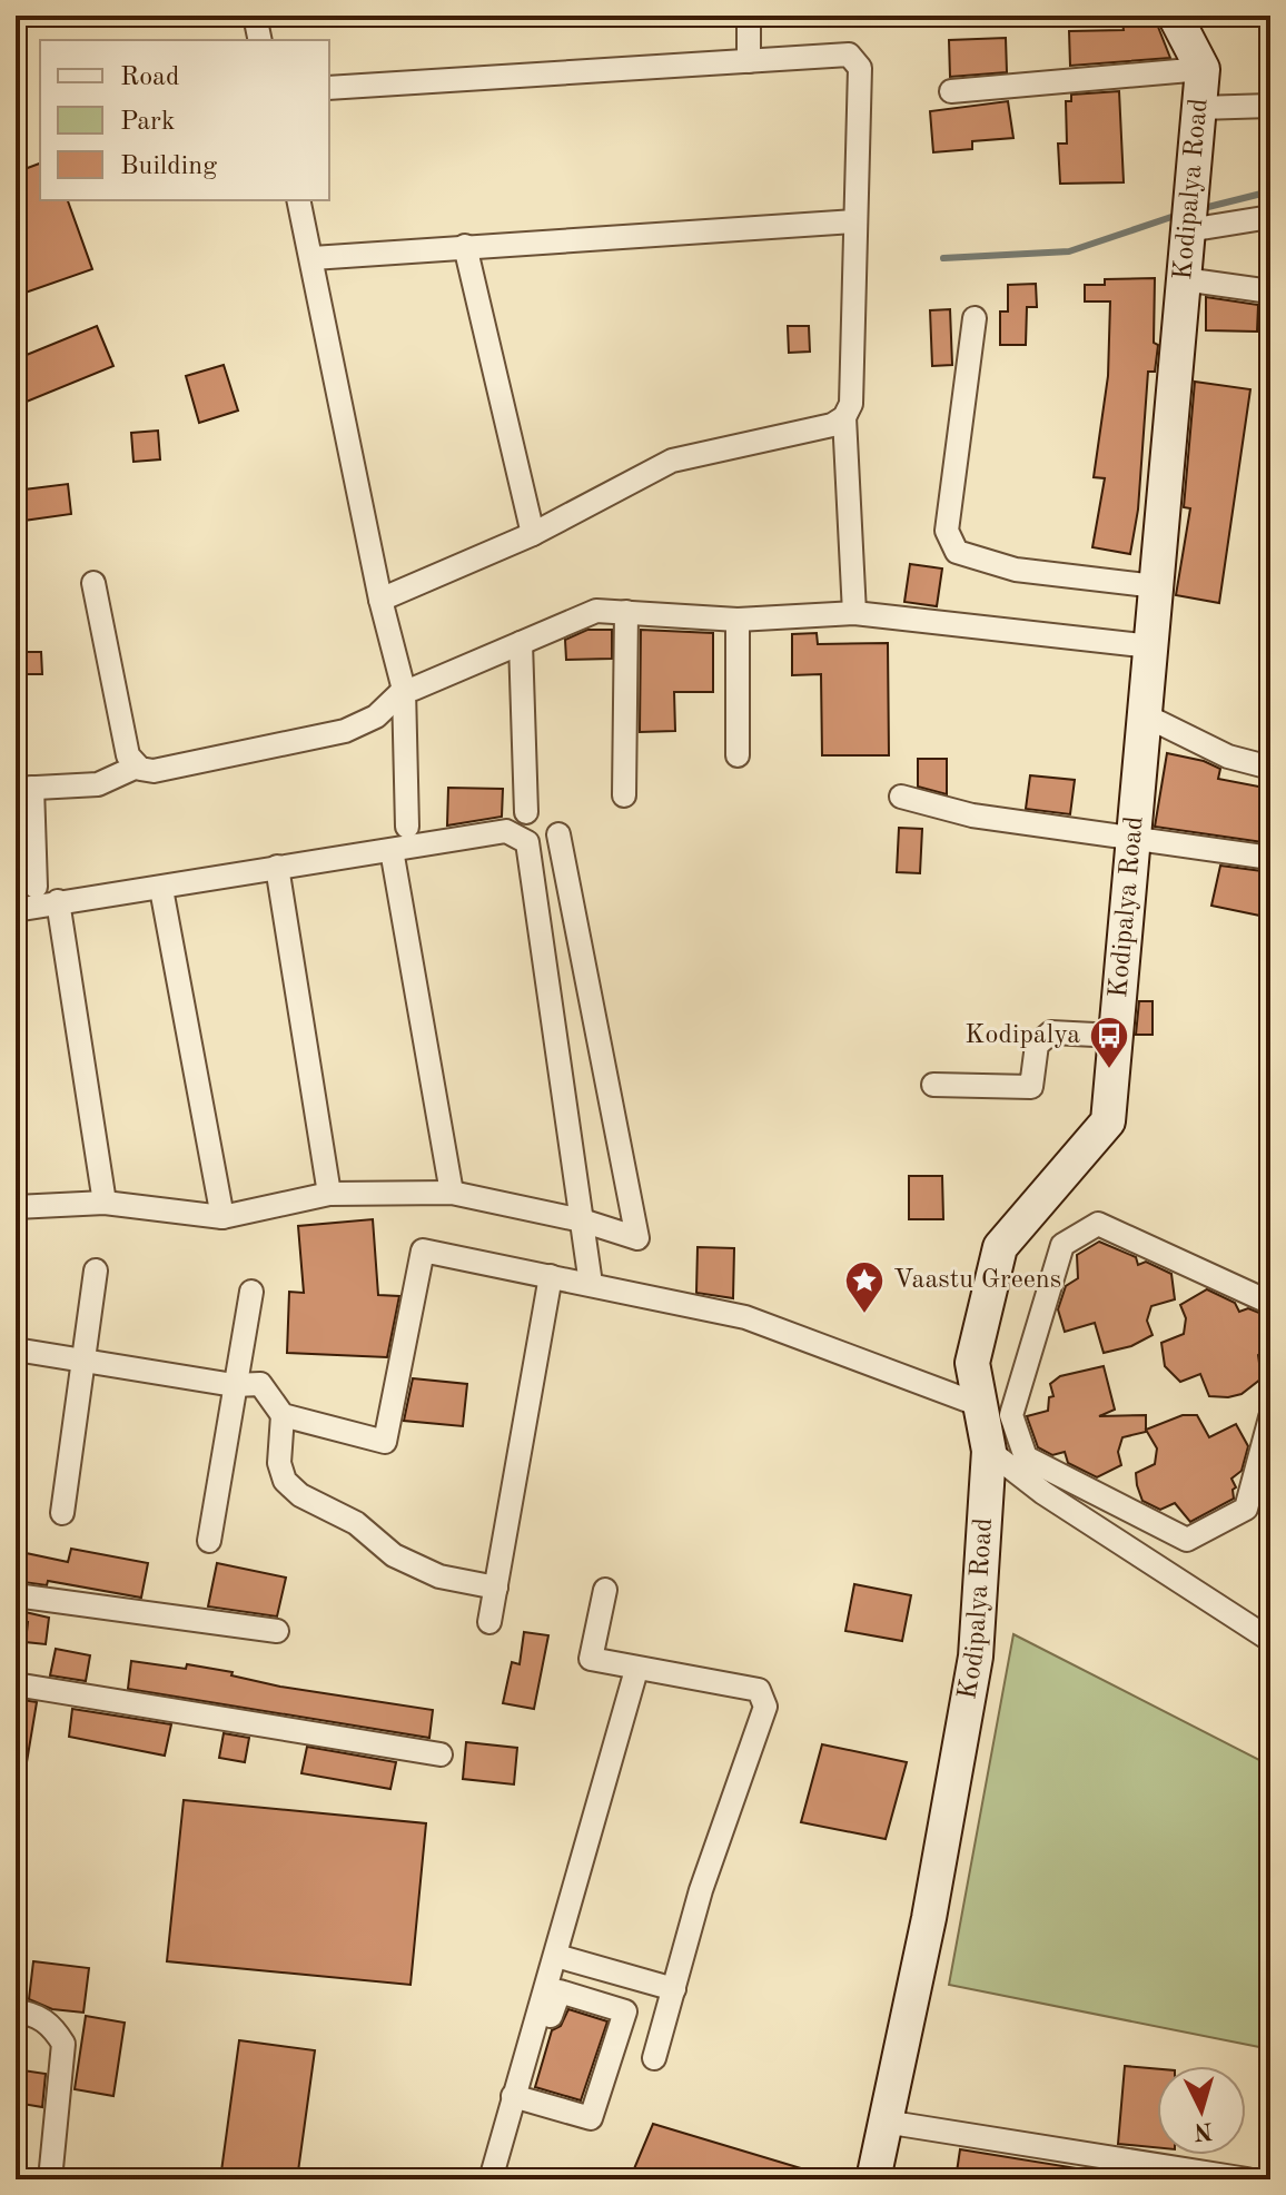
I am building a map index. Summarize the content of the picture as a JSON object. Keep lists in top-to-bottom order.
{
  "streets": {
    "main road": ["Kodipalya Road"]
  },
  "places": {
    "bus stop": ["Kodipalya"],
    "place": ["Vaastu Greens"]
  },
  "legend": ["Road", "Park", "Building"],
  "north": "bottom"
}
